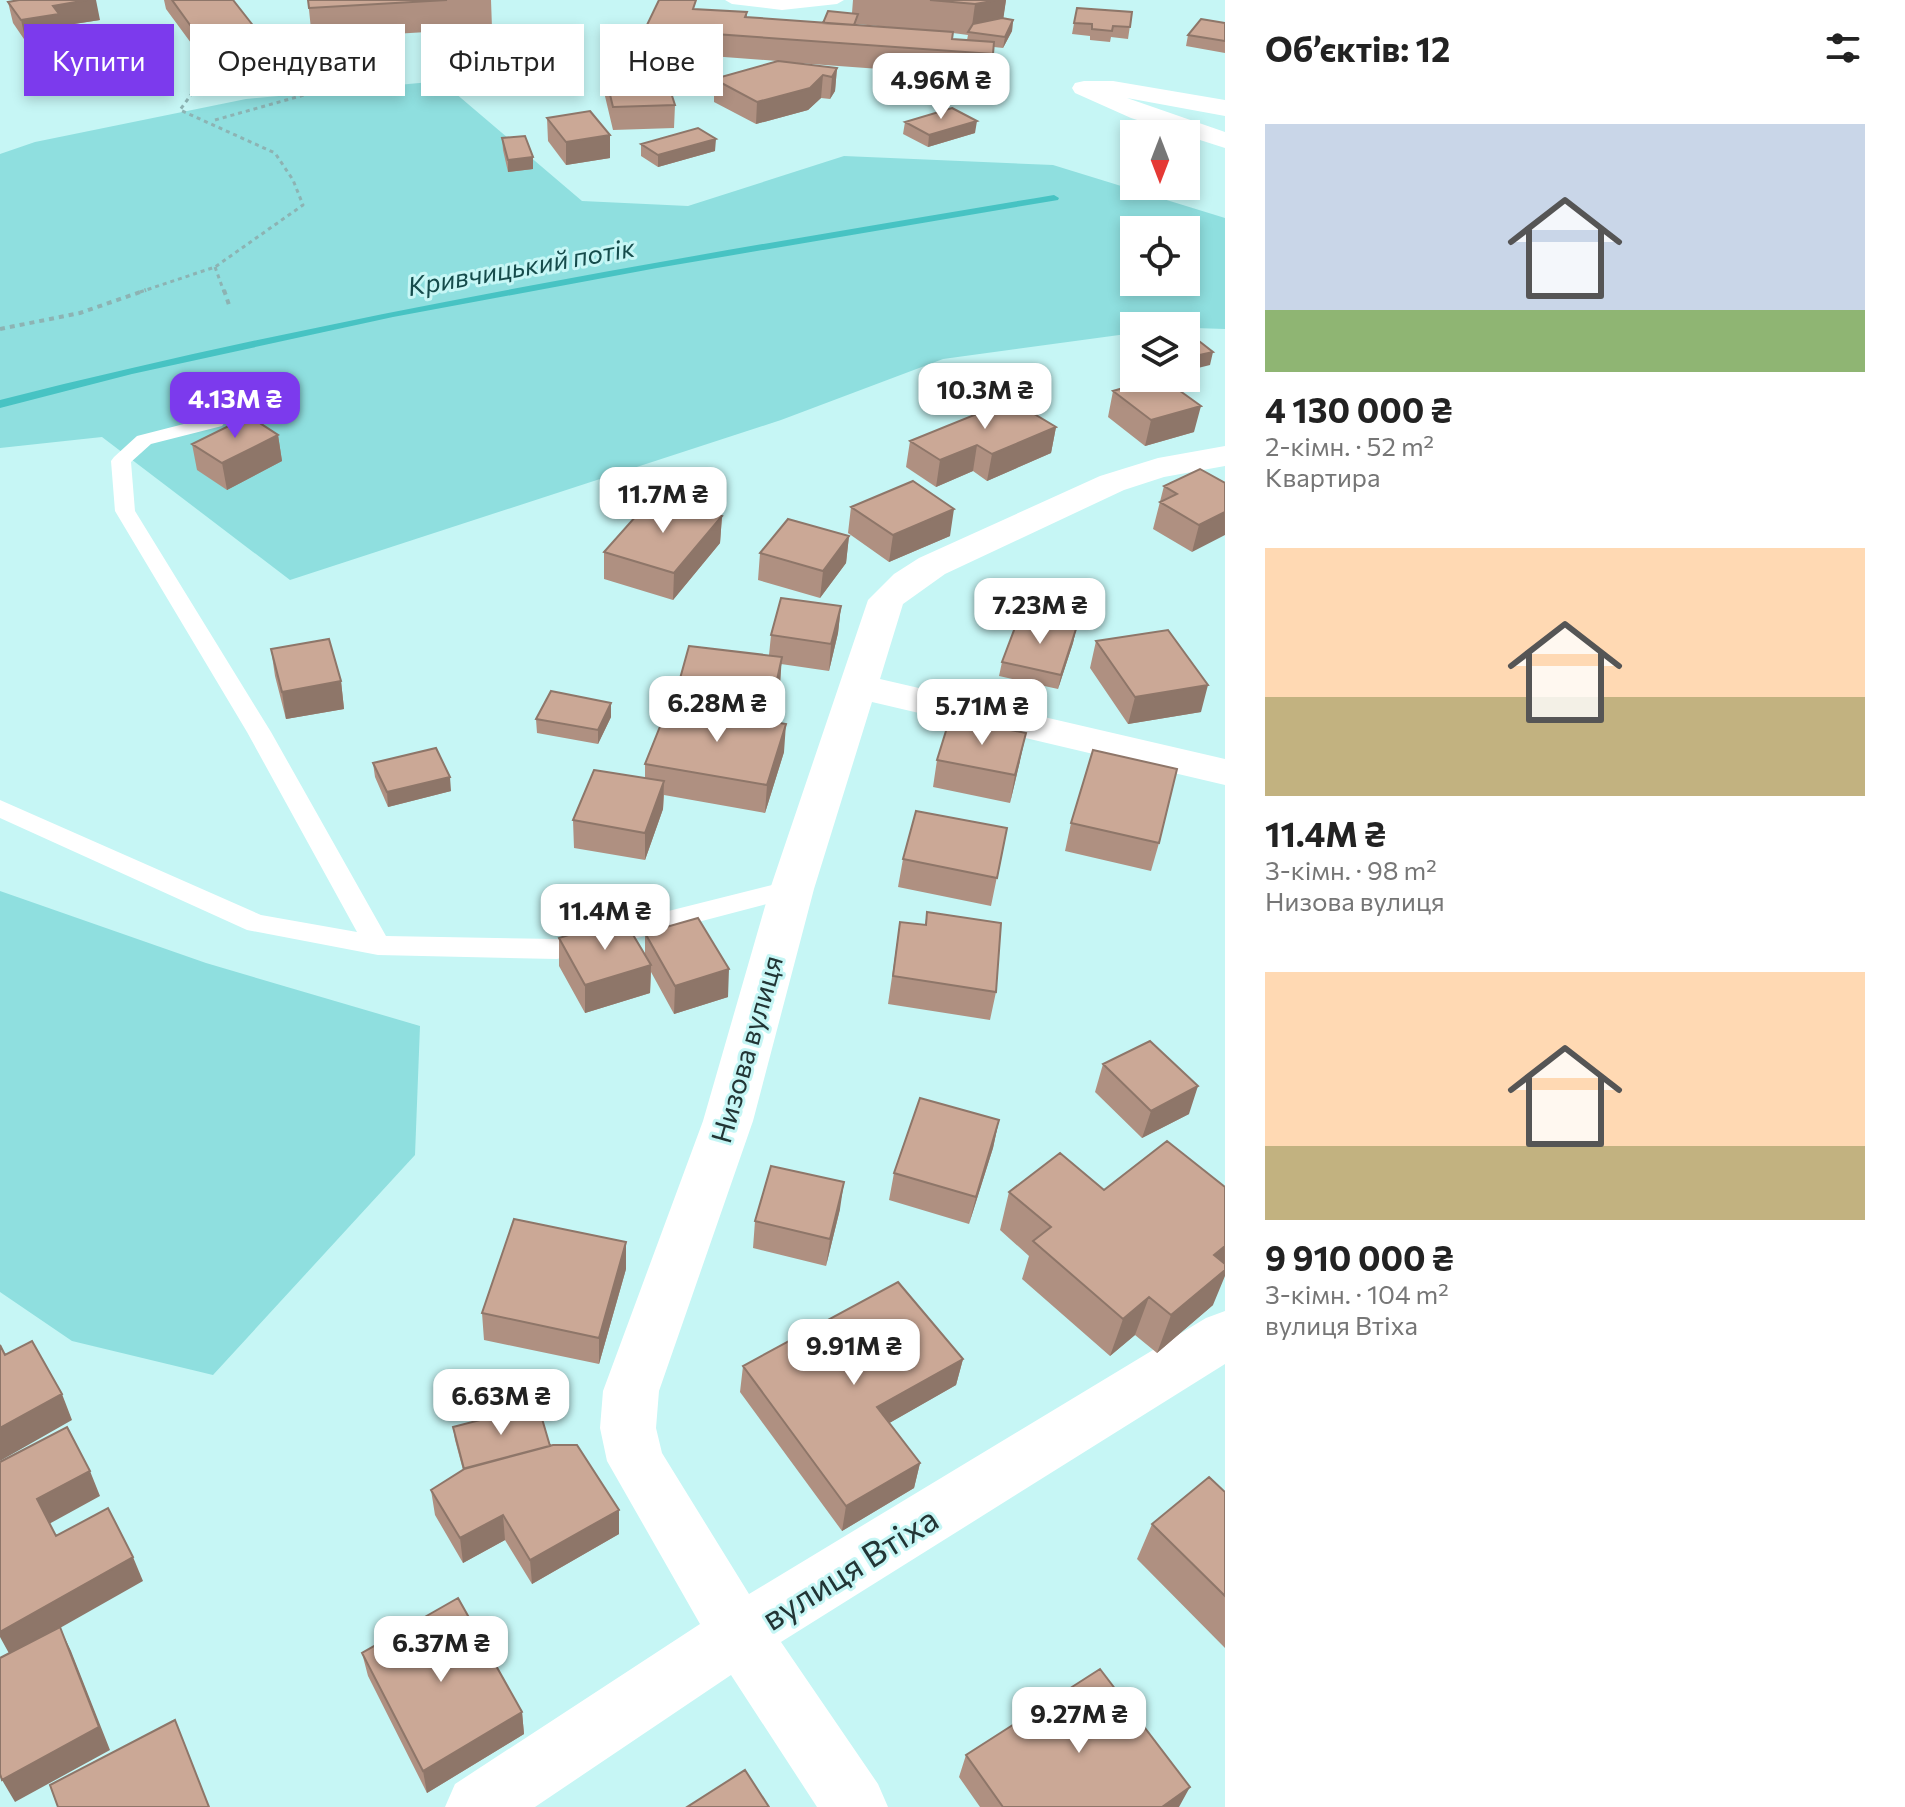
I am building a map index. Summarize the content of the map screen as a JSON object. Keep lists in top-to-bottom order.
{
  "streets": {
    "street": ["Низова вулиця", "вулиця Втіха"]
  },
  "crossings": [
    ["Низова вулиця", "вулиця Втіха"]
  ],
  "water": ["Кривчицький потік"],
  "north": "bottom",
  "page": {
    "heading": "Об’єктів: 12",
    "chip": [
      "Купити",
      "Орендувати",
      "Фільтри",
      "Нове"
    ],
    "price": [
      "4.96M ₴",
      "10.3M ₴",
      "4.13M ₴",
      "11.7M ₴",
      "7.23M ₴",
      "6.28M ₴",
      "5.71M ₴",
      "11.4M ₴",
      "9.91M ₴",
      "6.63M ₴",
      "6.37M ₴",
      "9.27M ₴"
    ],
    "list": [
      {
        "name": "4 130 000 ₴",
        "note": "2-кімн. · 52 m² · Квартира"
      },
      {
        "name": "11.4M ₴",
        "note": "3-кімн. · 98 m² · Низова вулиця"
      },
      {
        "name": "9 910 000 ₴",
        "note": "3-кімн. · 104 m² · вулиця Втіха"
      }
    ]
  }
}
